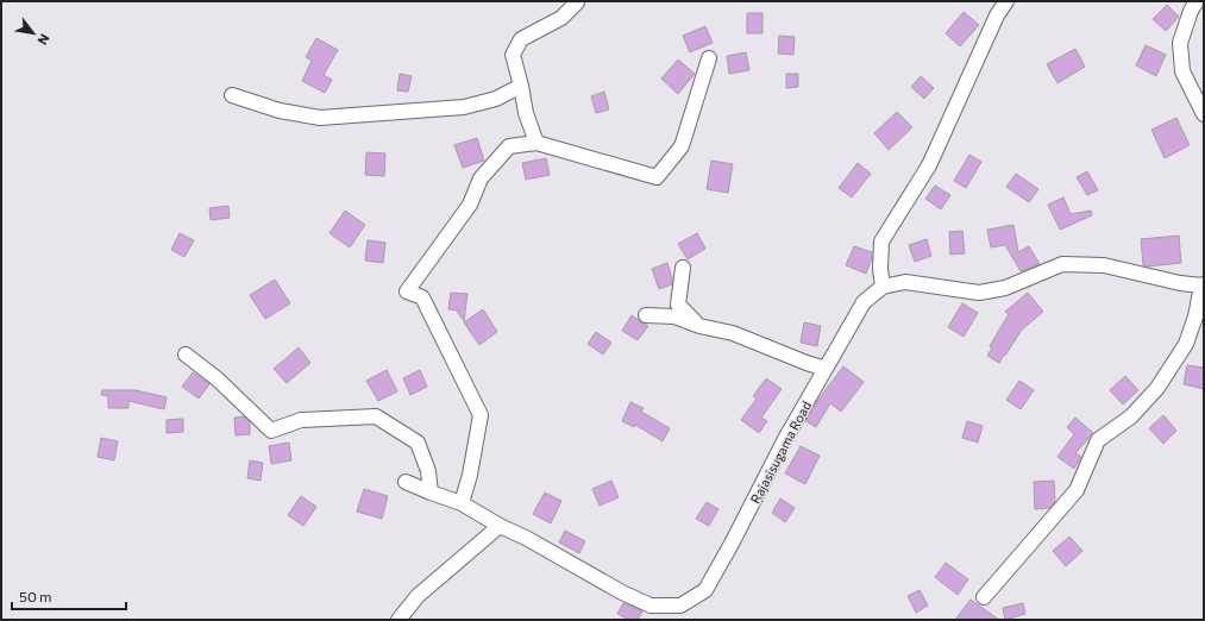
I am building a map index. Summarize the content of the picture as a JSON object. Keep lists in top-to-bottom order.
{
  "streets": {
    "street": ["Rajasisugama Road"]
  },
  "scale_bar": "50 m",
  "north": "bottom right"
}
